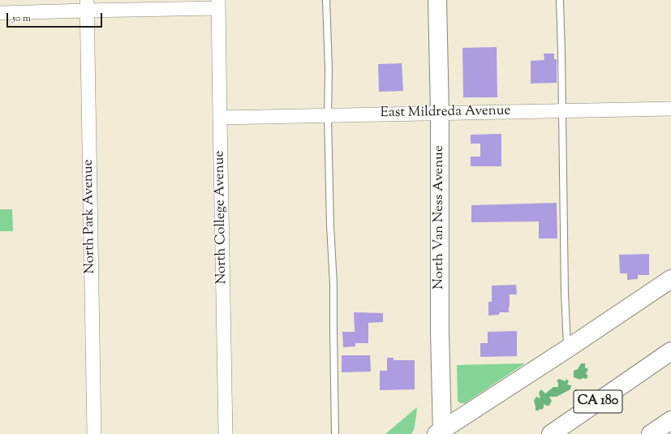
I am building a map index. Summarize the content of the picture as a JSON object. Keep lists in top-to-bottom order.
{
  "streets": {
    "main road": ["North Van Ness Avenue", "CA 180"],
    "street": ["East Mildreda Avenue", "North Park Avenue", "North College Avenue"]
  },
  "crossings": [
    ["East Mildreda Avenue", "North College Avenue"],
    ["East Mildreda Avenue", "North Van Ness Avenue"]
  ],
  "scale_bar": "50 m"
}
